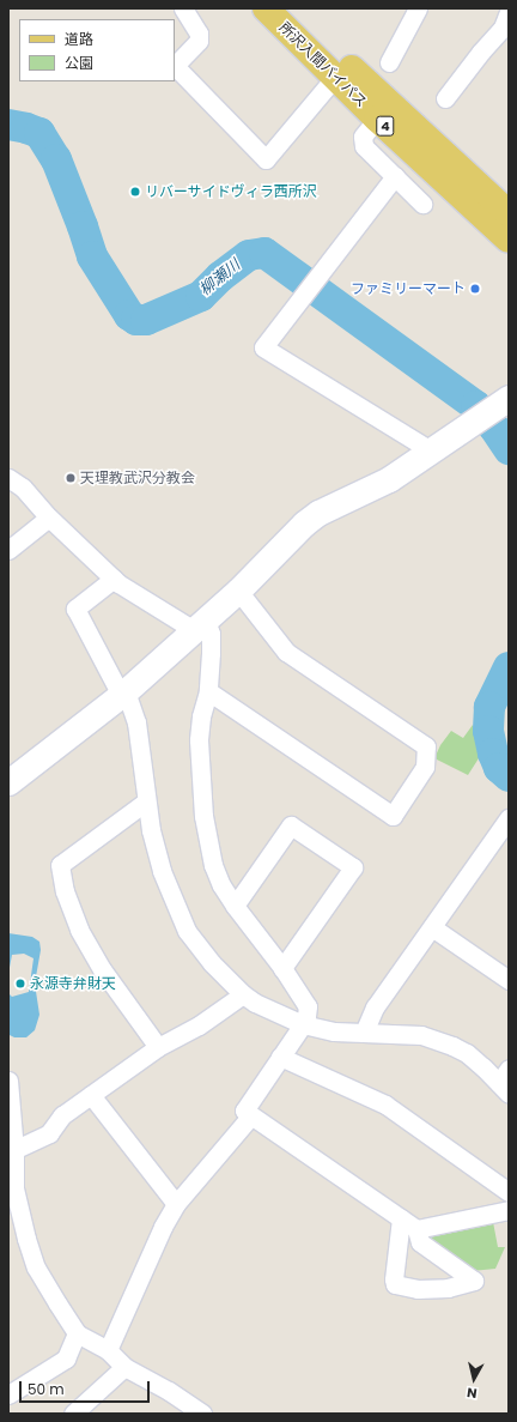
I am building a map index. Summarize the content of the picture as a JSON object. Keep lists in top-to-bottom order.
{
  "streets": {
    "main road": ["所沢入間バイパス", "4"]
  },
  "water": ["柳瀬川"],
  "places": [
    "リバーサイドヴィラ西所沢",
    "ファミリーマート",
    "天理教武沢分教会",
    "永源寺弁財天"
  ],
  "legend": ["道路", "公園"],
  "scale_bar": "50 m",
  "north": "bottom"
}
